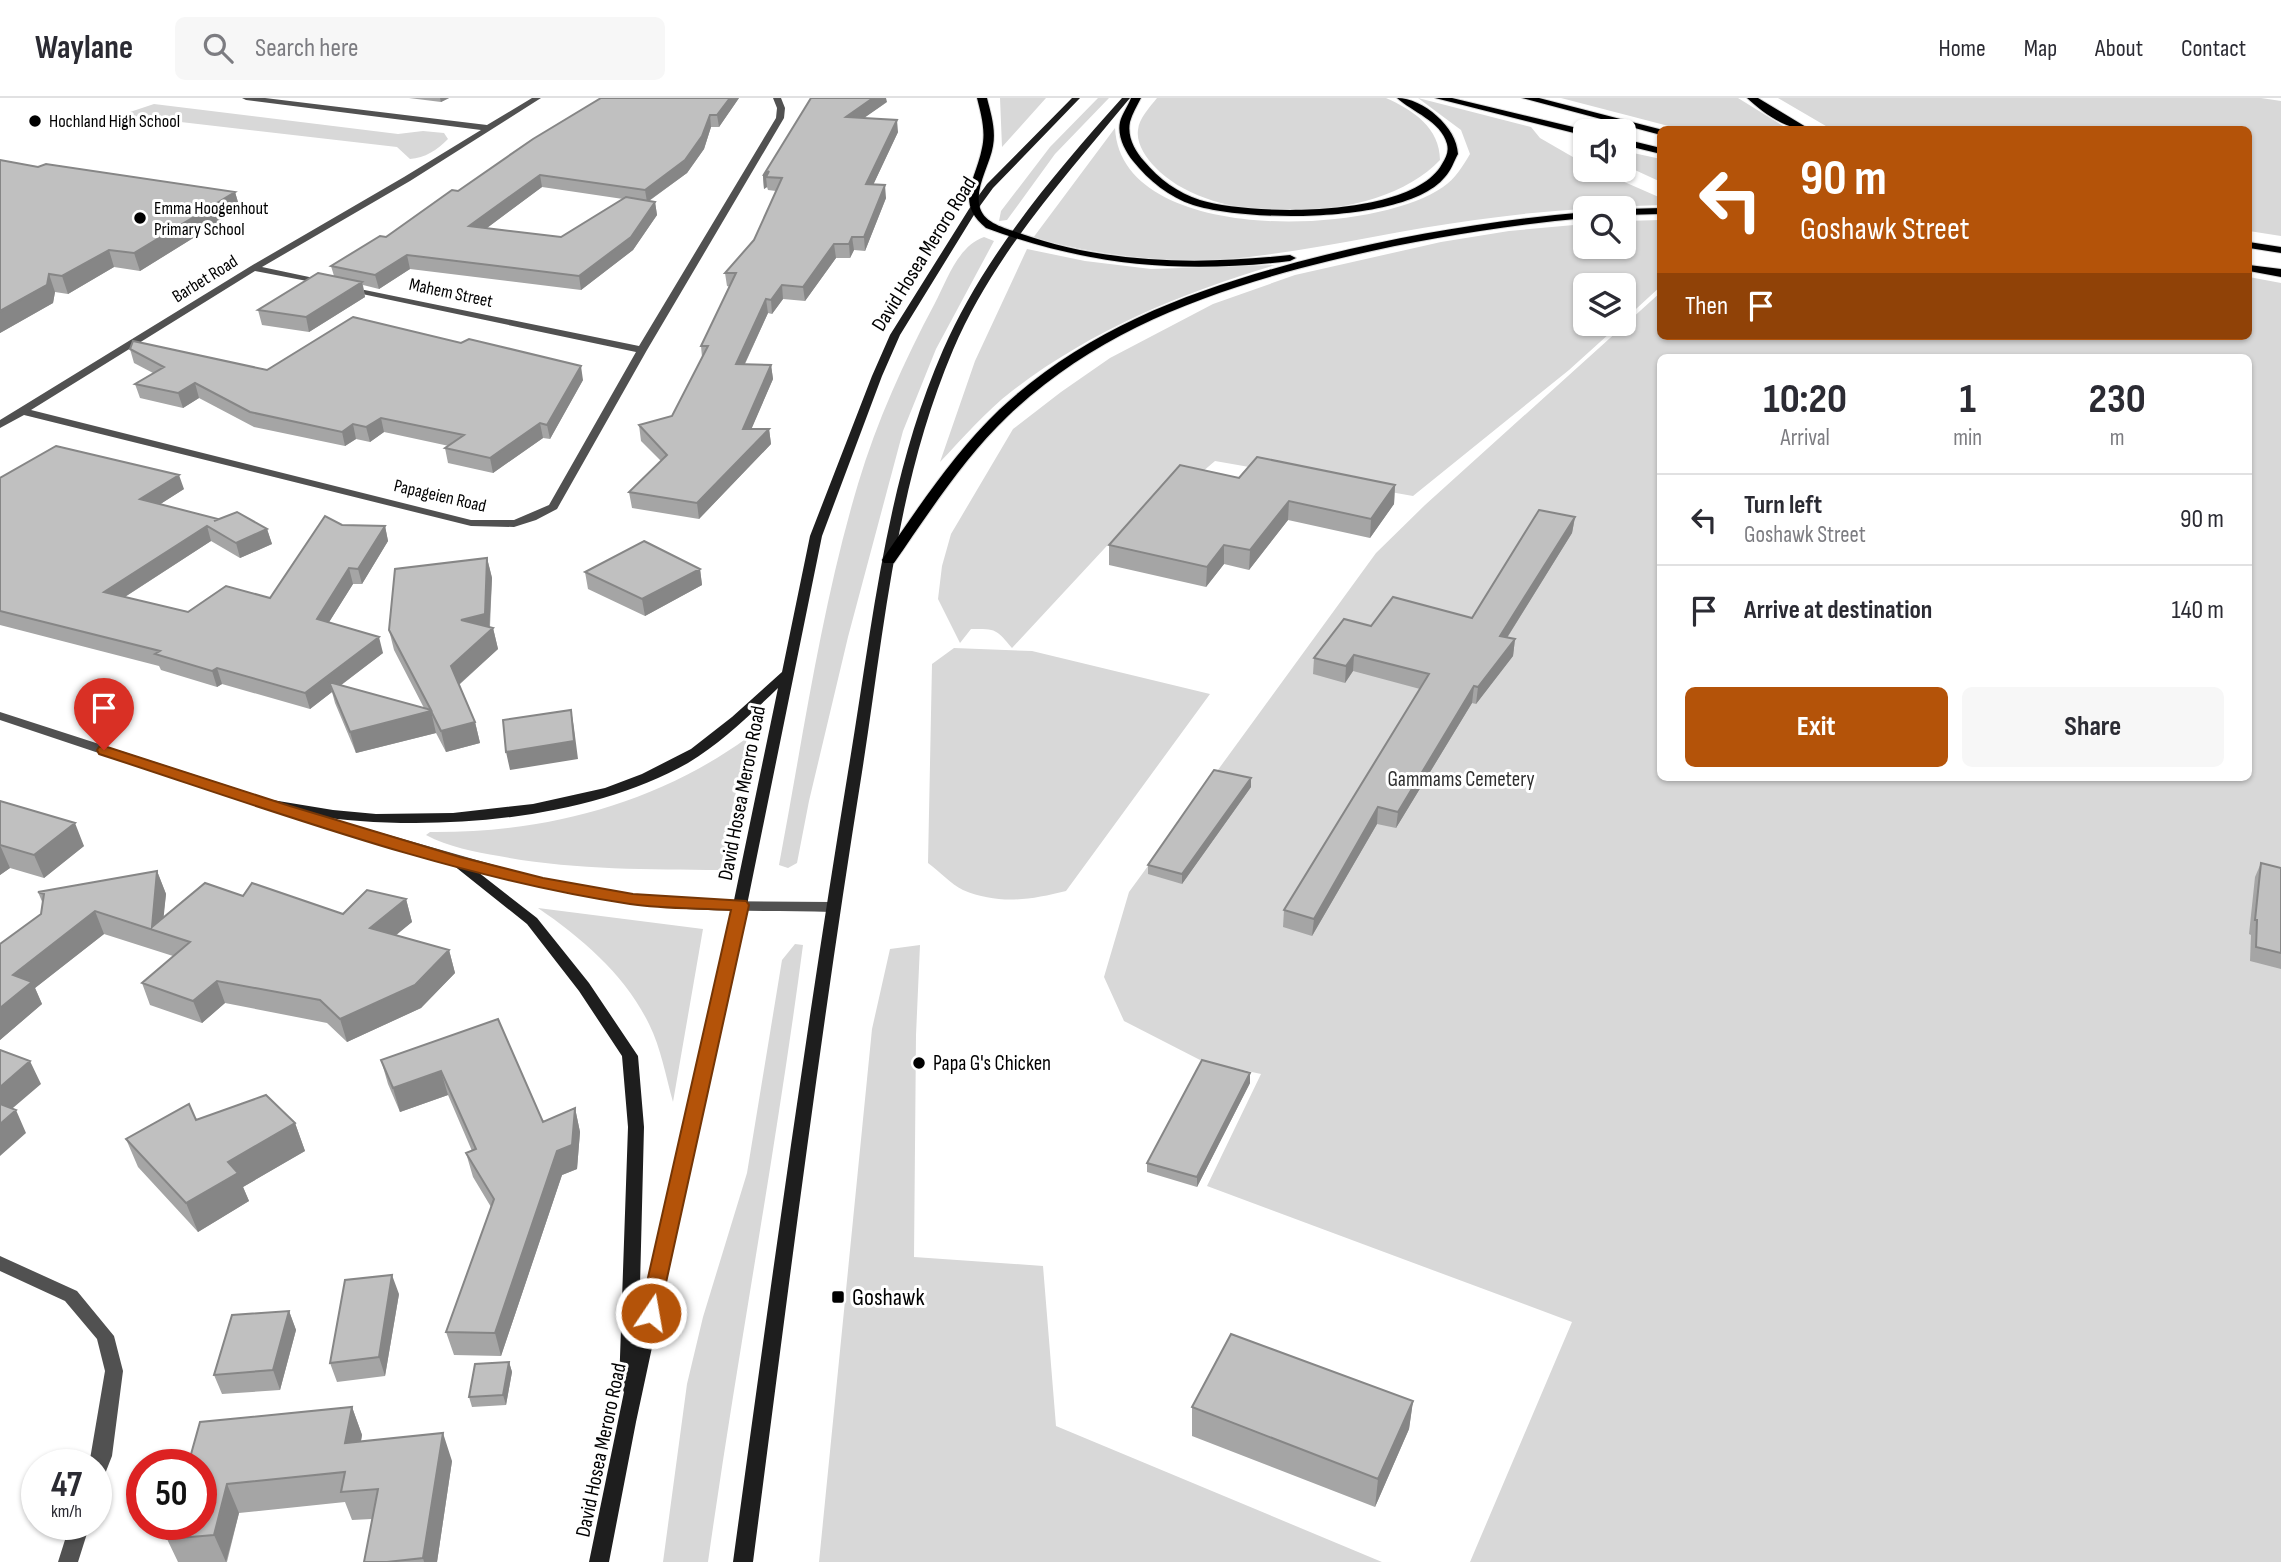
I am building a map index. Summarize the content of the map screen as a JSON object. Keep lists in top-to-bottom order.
{
  "streets": {
    "main road": ["David Hosea Meroro Road"],
    "street": ["Barbet Road", "Mahem Street", "Papageien Road"]
  },
  "crossings": [
    ["Barbet Road", "Mahem Street"],
    ["Barbet Road", "Papageien Road"],
    ["Mahem Street", "Papageien Road"]
  ],
  "parks": ["Gammams Cemetery"],
  "places": {
    "other": ["Hochland High School", "Emma Hoogenhout Primary School", "Papa G's Chicken"],
    "transit": ["Goshawk"]
  },
  "page": {
    "header": "Waylane",
    "search": "Search here",
    "nav": [
      "Home",
      "Map",
      "About",
      "Contact"
    ],
    "turn": ["90 m", "Goshawk Street"],
    "then": "Then",
    "eta": [
      "10:20",
      "Arrival",
      "1",
      "min",
      "230",
      "m"
    ],
    "list": [
      {
        "name": "Turn left",
        "note": "Goshawk Street",
        "value": "90 m"
      },
      {
        "name": "Arrive at destination",
        "value": "140 m"
      }
    ],
    "buttons": ["Exit", "Share"],
    "speed": "47 km/h",
    "limit": "50"
  }
}
